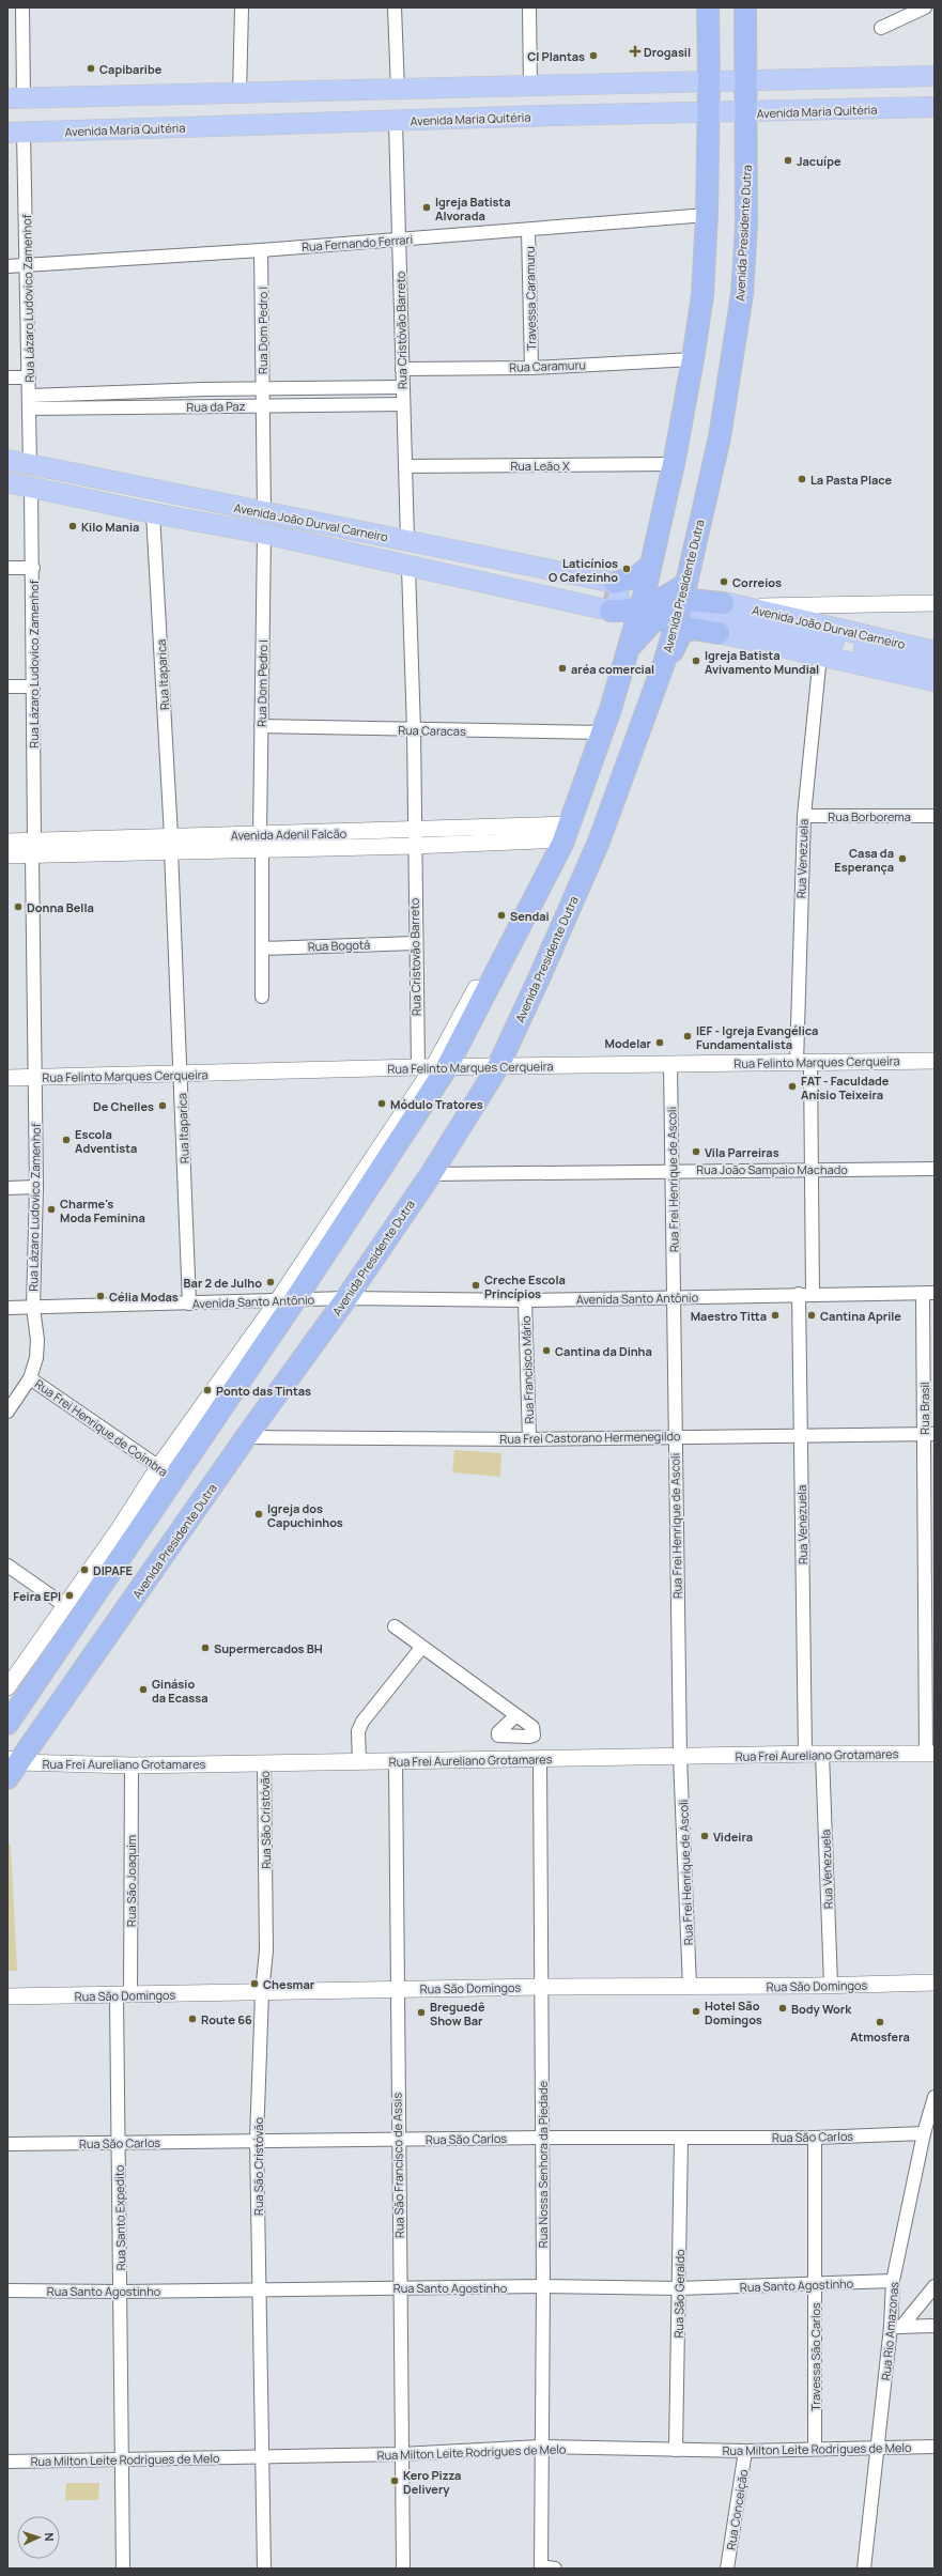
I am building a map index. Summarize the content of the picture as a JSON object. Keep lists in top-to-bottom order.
{
  "streets": {
    "highway": ["Avenida Presidente Dutra"],
    "main road": ["Avenida Maria Quitéria", "Avenida João Durval Carneiro"],
    "street": [
      "Rua Fernando Ferrari",
      "Rua Lázaro Ludovico Zamenhof",
      "Travessa Caramuru",
      "Rua Dom Pedro I",
      "Rua Cristóvão Barreto",
      "Rua Caramuru",
      "Rua da Paz",
      "Rua Leão X",
      "Rua Itaparica",
      "Rua Caracas",
      "Rua Borborema",
      "Avenida Adenil Falcão",
      "Rua Venezuela",
      "Rua Bogotá",
      "Rua Cristovão Barreto",
      "Rua Felinto Marques Cerqueira",
      "Rua João Sampaio Machado",
      "Rua Frei Henrique de Ascoli",
      "Avenida Santo Antônio",
      "Rua Francisco Mário",
      "Rua Brasil",
      "Rua Frei Henrique de Coimbra",
      "Rua Frei Castorano Hermenegildo",
      "Rua Frei Aureliano Grotamares",
      "Rua São Cristóvão",
      "Rua São Joaquim",
      "Rua São Domingos",
      "Rua São Carlos",
      "Rua Nossa Senhora da Piedade",
      "Rua São Francisco de Assis",
      "Rua Santo Expedito",
      "Rua Santo Agostinho",
      "Rua São Geraldo",
      "Rua Rio Amazonas",
      "Travessa São Carlos",
      "Rua Milton Leite Rodrigues de Melo",
      "Rua Conceição"
    ]
  },
  "crossings": [
    ["Avenida Maria Quitéria", "Avenida Presidente Dutra"],
    ["Avenida Maria Quitéria", "Rua Lázaro Ludovico Zamenhof"],
    ["Avenida Maria Quitéria", "Rua Cristóvão Barreto"],
    ["Avenida Presidente Dutra", "Rua Felinto Marques Cerqueira"],
    ["Avenida Presidente Dutra", "Rua João Sampaio Machado"],
    ["Avenida Presidente Dutra", "Avenida Santo Antônio"],
    ["Avenida Presidente Dutra", "Rua Frei Castorano Hermenegildo"],
    ["Avenida Presidente Dutra", "Rua Frei Aureliano Grotamares"],
    ["Rua Fernando Ferrari", "Rua Lázaro Ludovico Zamenhof"],
    ["Rua Fernando Ferrari", "Travessa Caramuru"],
    ["Rua Fernando Ferrari", "Rua Dom Pedro I"],
    ["Rua Fernando Ferrari", "Rua Cristóvão Barreto"],
    ["Rua Lázaro Ludovico Zamenhof", "Rua da Paz"],
    ["Rua Lázaro Ludovico Zamenhof", "Avenida João Durval Carneiro"],
    ["Rua Lázaro Ludovico Zamenhof", "Avenida Adenil Falcão"],
    ["Rua Lázaro Ludovico Zamenhof", "Rua Felinto Marques Cerqueira"],
    ["Rua Lázaro Ludovico Zamenhof", "Avenida Santo Antônio"],
    ["Rua Lázaro Ludovico Zamenhof", "Rua Frei Henrique de Coimbra"],
    ["Travessa Caramuru", "Rua Caramuru"],
    ["Rua Dom Pedro I", "Rua da Paz"],
    ["Rua Dom Pedro I", "Avenida João Durval Carneiro"],
    ["Rua Dom Pedro I", "Rua Caracas"],
    ["Rua Dom Pedro I", "Avenida Adenil Falcão"],
    ["Rua Dom Pedro I", "Rua Bogotá"],
    ["Rua Cristóvão Barreto", "Rua Caramuru"],
    ["Rua Cristóvão Barreto", "Rua da Paz"],
    ["Rua Cristóvão Barreto", "Rua Leão X"],
    ["Rua Cristóvão Barreto", "Avenida João Durval Carneiro"],
    ["Avenida João Durval Carneiro", "Rua Itaparica"],
    ["Rua Itaparica", "Avenida Adenil Falcão"],
    ["Rua Itaparica", "Rua Felinto Marques Cerqueira"],
    ["Rua Itaparica", "Avenida Santo Antônio"],
    ["Rua Borborema", "Rua Venezuela"],
    ["Avenida Adenil Falcão", "Rua Cristovão Barreto"],
    ["Rua Venezuela", "Rua Felinto Marques Cerqueira"],
    ["Rua Venezuela", "Rua João Sampaio Machado"],
    ["Rua Venezuela", "Avenida Santo Antônio"],
    ["Rua Venezuela", "Rua Frei Castorano Hermenegildo"],
    ["Rua Venezuela", "Rua Frei Aureliano Grotamares"],
    ["Rua Venezuela", "Rua São Domingos"],
    ["Rua Bogotá", "Rua Cristovão Barreto"],
    ["Rua Cristovão Barreto", "Rua Felinto Marques Cerqueira"],
    ["Rua Felinto Marques Cerqueira", "Rua Frei Henrique de Ascoli"],
    ["Rua João Sampaio Machado", "Rua Frei Henrique de Ascoli"],
    ["Rua Frei Henrique de Ascoli", "Avenida Santo Antônio"],
    ["Rua Frei Henrique de Ascoli", "Rua Frei Castorano Hermenegildo"],
    ["Rua Frei Henrique de Ascoli", "Rua Frei Aureliano Grotamares"],
    ["Rua Frei Henrique de Ascoli", "Rua São Domingos"],
    ["Avenida Santo Antônio", "Rua Francisco Mário"],
    ["Avenida Santo Antônio", "Rua Brasil"],
    ["Rua Francisco Mário", "Rua Frei Castorano Hermenegildo"],
    ["Rua Brasil", "Rua Frei Castorano Hermenegildo"],
    ["Rua Brasil", "Rua Frei Aureliano Grotamares"],
    ["Rua Frei Aureliano Grotamares", "Rua São Cristóvão"],
    ["Rua Frei Aureliano Grotamares", "Rua São Joaquim"],
    ["Rua Frei Aureliano Grotamares", "Rua Nossa Senhora da Piedade"],
    ["Rua Frei Aureliano Grotamares", "Rua São Francisco de Assis"],
    ["Rua São Cristóvão", "Rua São Domingos"],
    ["Rua São Cristóvão", "Rua São Carlos"],
    ["Rua São Cristóvão", "Rua Santo Agostinho"],
    ["Rua São Cristóvão", "Rua Milton Leite Rodrigues de Melo"],
    ["Rua São Joaquim", "Rua São Domingos"],
    ["Rua São Joaquim", "Rua Santo Expedito"],
    ["Rua São Domingos", "Rua Nossa Senhora da Piedade"],
    ["Rua São Domingos", "Rua São Francisco de Assis"],
    ["Rua São Domingos", "Rua Santo Expedito"],
    ["Rua São Carlos", "Rua Nossa Senhora da Piedade"],
    ["Rua São Carlos", "Rua São Francisco de Assis"],
    ["Rua São Carlos", "Rua Santo Expedito"],
    ["Rua São Carlos", "Rua São Geraldo"],
    ["Rua São Carlos", "Rua Rio Amazonas"],
    ["Rua São Carlos", "Travessa São Carlos"],
    ["Rua Nossa Senhora da Piedade", "Rua Santo Agostinho"],
    ["Rua Nossa Senhora da Piedade", "Rua Milton Leite Rodrigues de Melo"],
    ["Rua São Francisco de Assis", "Rua Santo Agostinho"],
    ["Rua São Francisco de Assis", "Rua Milton Leite Rodrigues de Melo"],
    ["Rua Santo Expedito", "Rua Santo Agostinho"],
    ["Rua Santo Expedito", "Rua Milton Leite Rodrigues de Melo"],
    ["Rua Santo Agostinho", "Rua São Geraldo"],
    ["Rua Santo Agostinho", "Rua Rio Amazonas"],
    ["Rua Santo Agostinho", "Travessa São Carlos"],
    ["Rua São Geraldo", "Rua Milton Leite Rodrigues de Melo"],
    ["Rua Rio Amazonas", "Rua Milton Leite Rodrigues de Melo"],
    ["Travessa São Carlos", "Rua Milton Leite Rodrigues de Melo"],
    ["Rua Milton Leite Rodrigues de Melo", "Rua Conceição"]
  ],
  "places": {
    "health": ["Drogasil"],
    "other": [
      "CI Plantas",
      "Capibaribe",
      "Jacuípe",
      "Igreja Batista Alvorada",
      "La Pasta Place",
      "Kilo Mania",
      "Laticínios O Cafezinho",
      "Correios",
      "Igreja Batista Avivamento Mundial",
      "aréa comercial",
      "Casa da Esperança",
      "Donna Bella",
      "Sendai",
      "IEF - Igreja Evangélica Fundamentalista",
      "Modelar",
      "FAT - Faculdade Anísio Teixeira",
      "Módulo Tratores",
      "De Chelles",
      "Escola Adventista",
      "Vila Parreiras",
      "Charme's Moda Feminina",
      "Bar 2 de Julho",
      "Creche Escola Princípios",
      "Célia Modas",
      "Maestro Titta",
      "Cantina Aprile",
      "Cantina da Dinha",
      "Ponto das Tintas",
      "Igreja dos Capuchinhos",
      "DIPAFE",
      "Feira EPI",
      "Supermercados BH",
      "Ginásio da Ecassa",
      "Videira",
      "Chesmar",
      "Body Work",
      "Hotel São Domingos",
      "Breguedê Show Bar",
      "Route 66",
      "Atmosfera",
      "Kero Pizza Delivery"
    ]
  },
  "north": "right"
}
